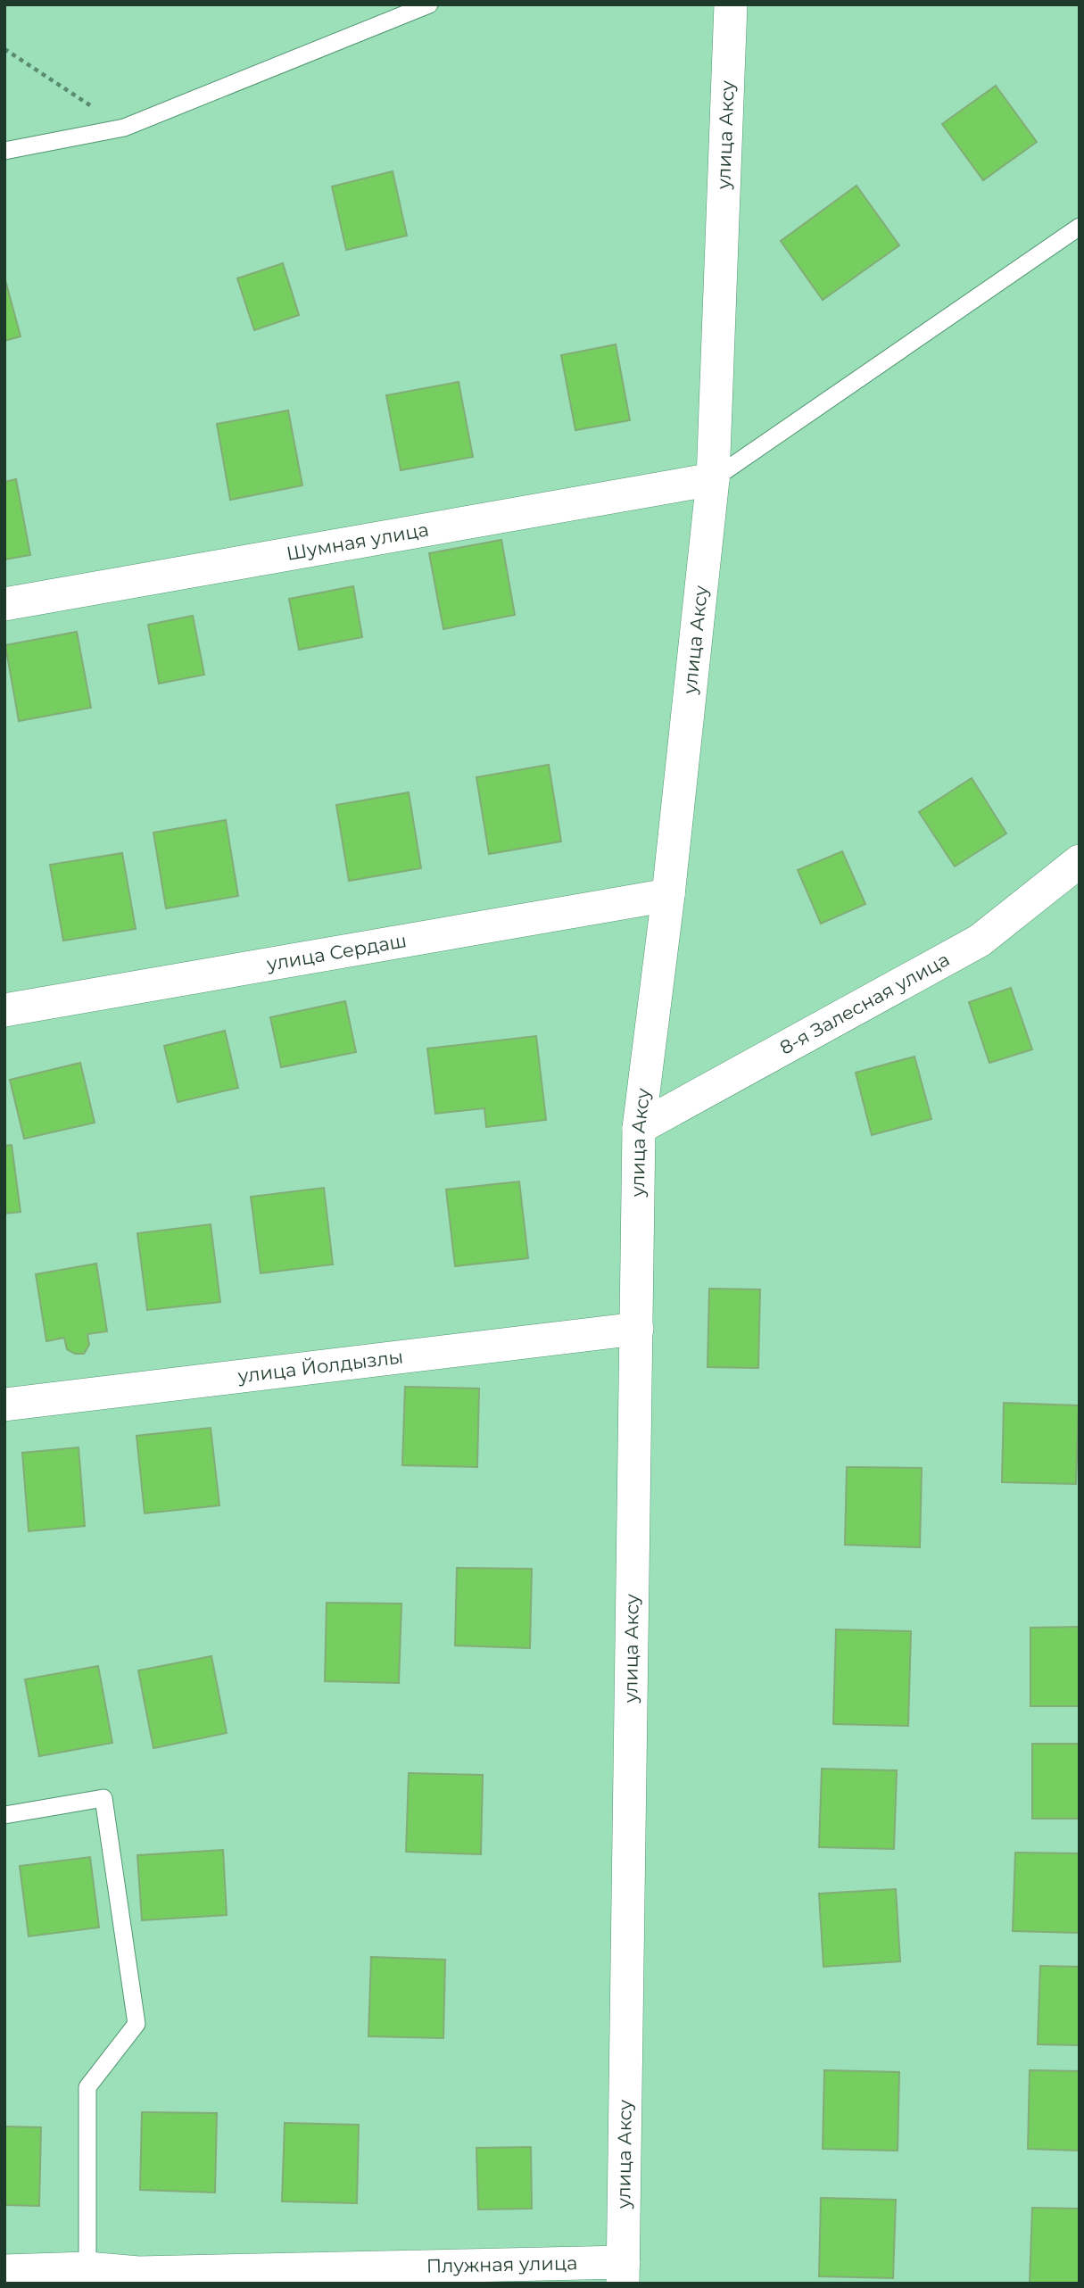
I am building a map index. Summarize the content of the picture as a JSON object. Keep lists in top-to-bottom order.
{
  "streets": {
    "street": [
      "улица Аксу",
      "Шумная улица",
      "улица Сердаш",
      "8-я Залесная улица",
      "улица Йолдызлы",
      "Плужная улица"
    ]
  },
  "crossings": [
    ["улица Аксу", "Шумная улица"],
    ["улица Аксу", "улица Сердаш"],
    ["улица Аксу", "8-я Залесная улица"],
    ["улица Аксу", "улица Йолдызлы"],
    ["улица Аксу", "Плужная улица"]
  ]
}
